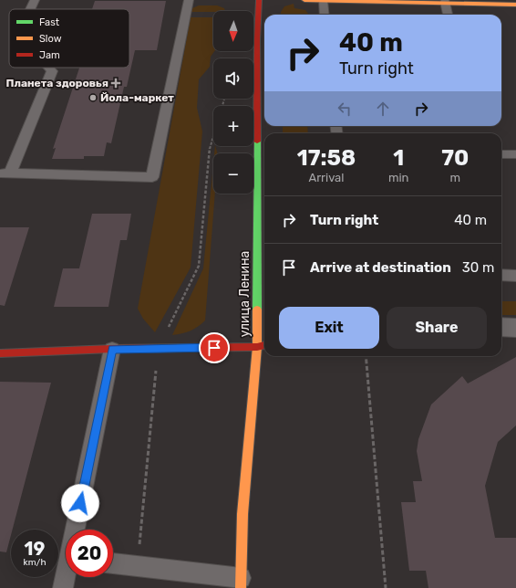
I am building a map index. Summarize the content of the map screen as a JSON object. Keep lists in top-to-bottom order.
{
  "streets": {
    "main road": ["улица Ленина"]
  },
  "places": {
    "health": ["Планета здоровья"],
    "other": ["Йола-маркет"]
  },
  "legend": ["Fast", "Slow", "Jam"],
  "north": "bottom",
  "page": {
    "map_buttons": ["+", "−"],
    "turn": ["40 m", "Turn right"],
    "eta": [
      "17:58",
      "Arrival",
      "1",
      "min",
      "70",
      "m"
    ],
    "list": [
      {
        "name": "Turn right",
        "value": "40 m"
      },
      {
        "name": "Arrive at destination",
        "value": "30 m"
      }
    ],
    "buttons": ["Exit", "Share"],
    "speed": "19 km/h",
    "limit": "20"
  }
}
